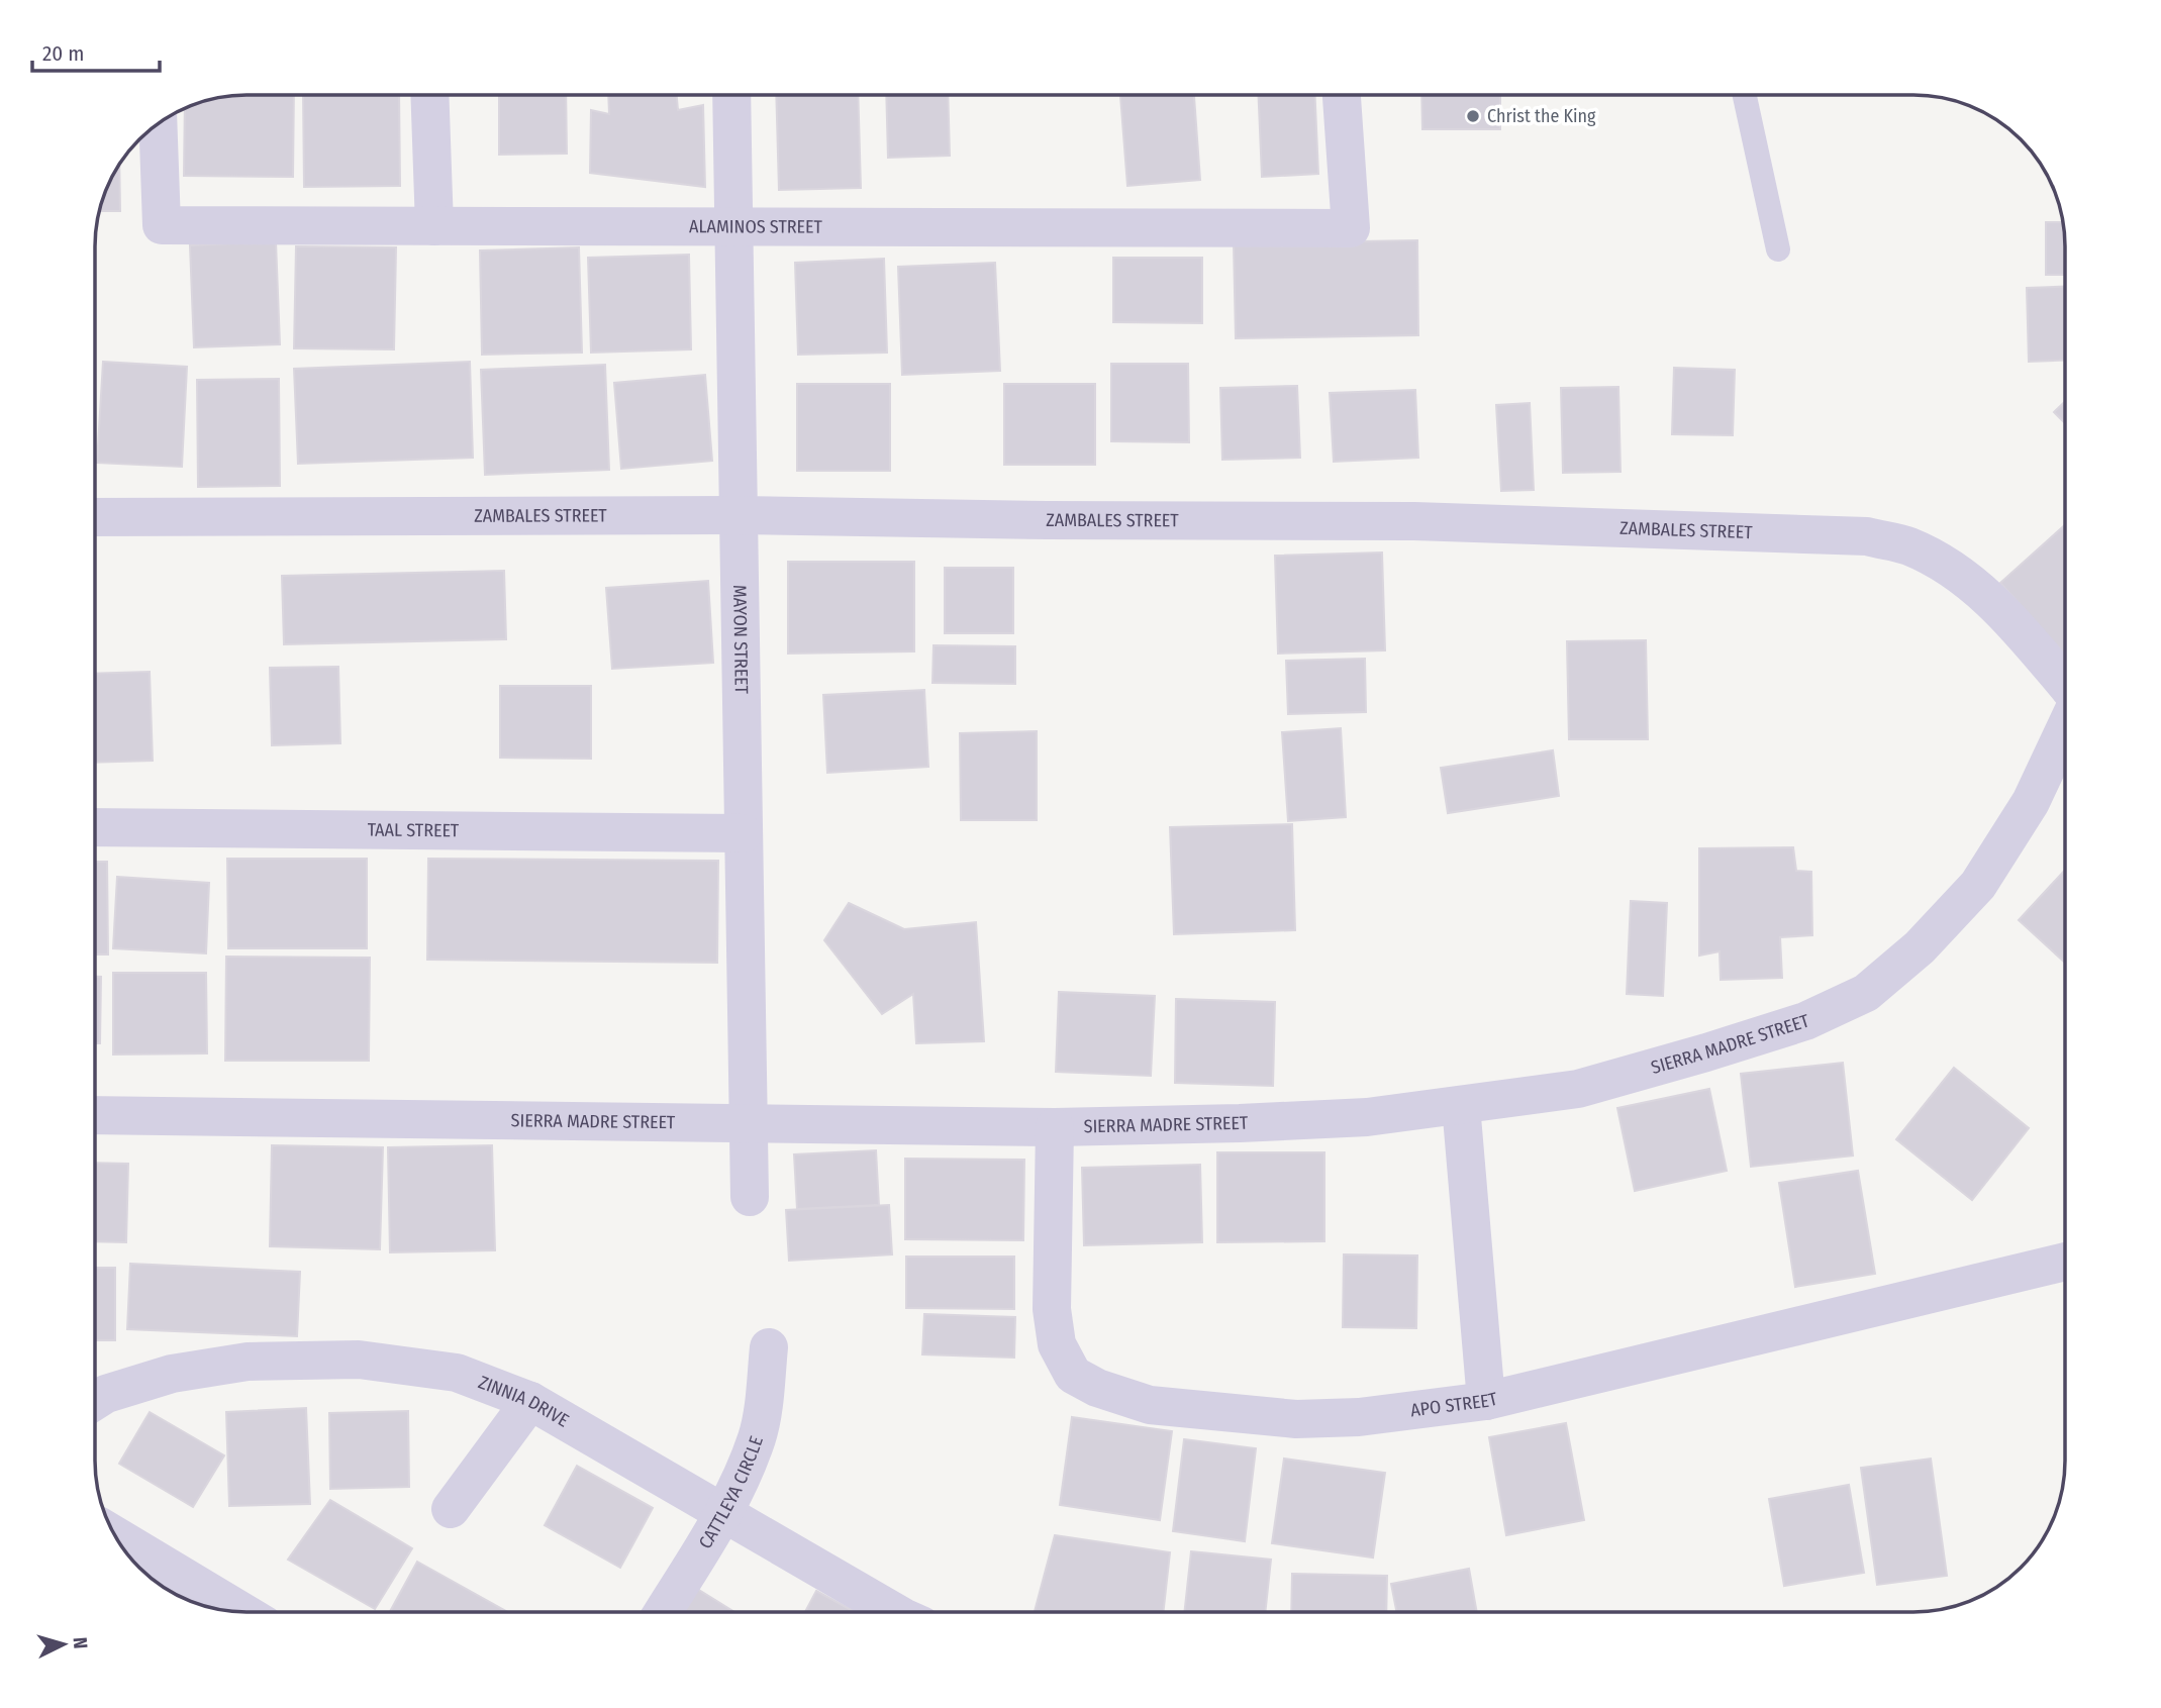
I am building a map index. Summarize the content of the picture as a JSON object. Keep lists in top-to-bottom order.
{
  "streets": {
    "street": [
      "ALAMINOS STREET",
      "ZAMBALES STREET",
      "MAYON STREET",
      "TAAL STREET",
      "SIERRA MADRE STREET",
      "ZINNIA DRIVE",
      "APO STREET",
      "CATTLEYA CIRCLE"
    ]
  },
  "crossings": [
    ["ALAMINOS STREET", "MAYON STREET"],
    ["ZAMBALES STREET", "MAYON STREET"],
    ["MAYON STREET", "TAAL STREET"],
    ["MAYON STREET", "SIERRA MADRE STREET"],
    ["SIERRA MADRE STREET", "APO STREET"],
    ["ZINNIA DRIVE", "CATTLEYA CIRCLE"]
  ],
  "places": ["Christ the King"],
  "scale_bar": "20 m",
  "north": "right"
}
